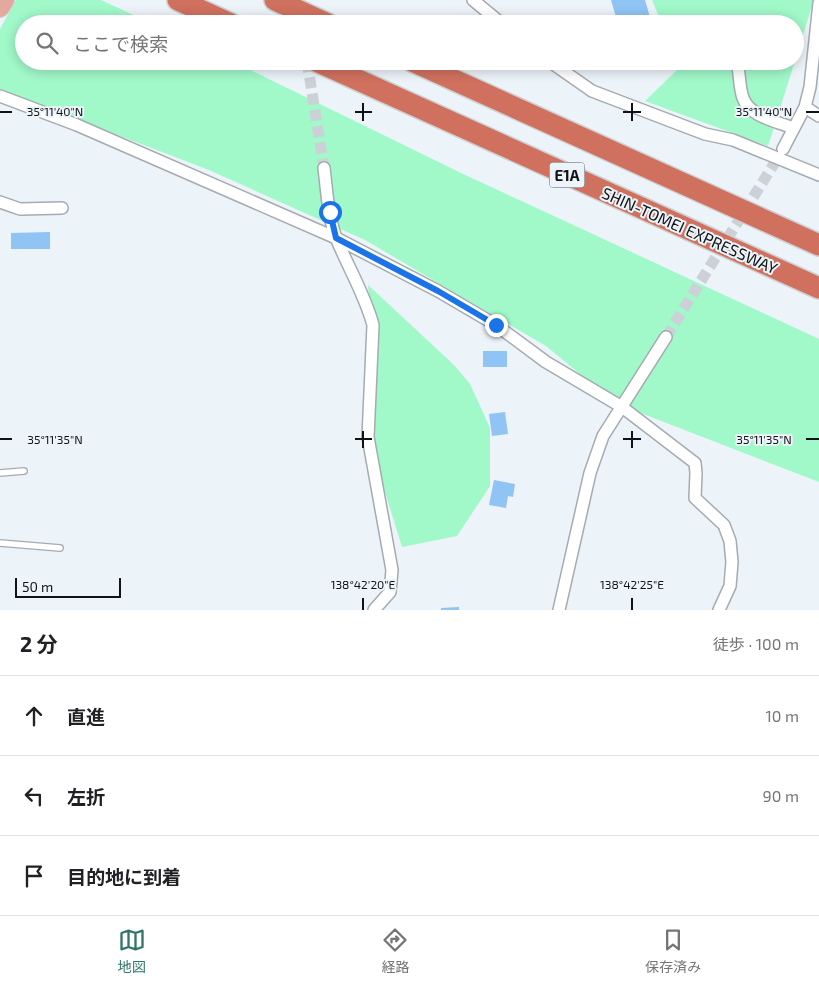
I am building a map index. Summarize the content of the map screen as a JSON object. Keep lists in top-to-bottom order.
{
  "streets": {
    "highway": ["E1A", "SHIN-TOMEI EXPRESSWAY"]
  },
  "scale_bar": "50 m",
  "page": {
    "search": "ここで検索",
    "scale": "50 m",
    "heading": ["2 分", "徒歩 · 100 m"],
    "list": [
      ["直進", "10 m"],
      ["左折", "90 m"],
      "目的地に到着"
    ],
    "nav": ["地図", "経路", "保存済み"]
  },
  "coordinates": [
    "35°11'40\"N",
    "35°11'35\"N",
    "138°42'20\"E",
    "138°42'25\"E"
  ]
}
